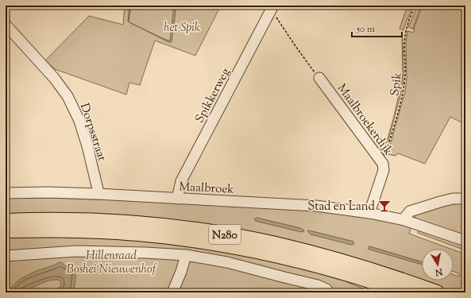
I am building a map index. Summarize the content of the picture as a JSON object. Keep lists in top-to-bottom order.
{
  "streets": {
    "highway": ["N280"],
    "street": [
      "Spikkerweg",
      "Maalbroekerdijk",
      "Dorpsstraat",
      "Maalbroek"
    ],
    "path": ["Spik"]
  },
  "crossings": [
    ["Spik", "Maalbroekerdijk"],
    ["Spikkerweg", "Maalbroek"],
    ["Maalbroekerdijk", "Maalbroek"],
    ["Dorpsstraat", "Maalbroek"]
  ],
  "parks": ["het Spik", "Hillenraad Boshei Nieuwenhof"],
  "places": {
    "bar": ["Stad en Land"]
  },
  "scale_bar": "50 m",
  "north": "bottom"
}
